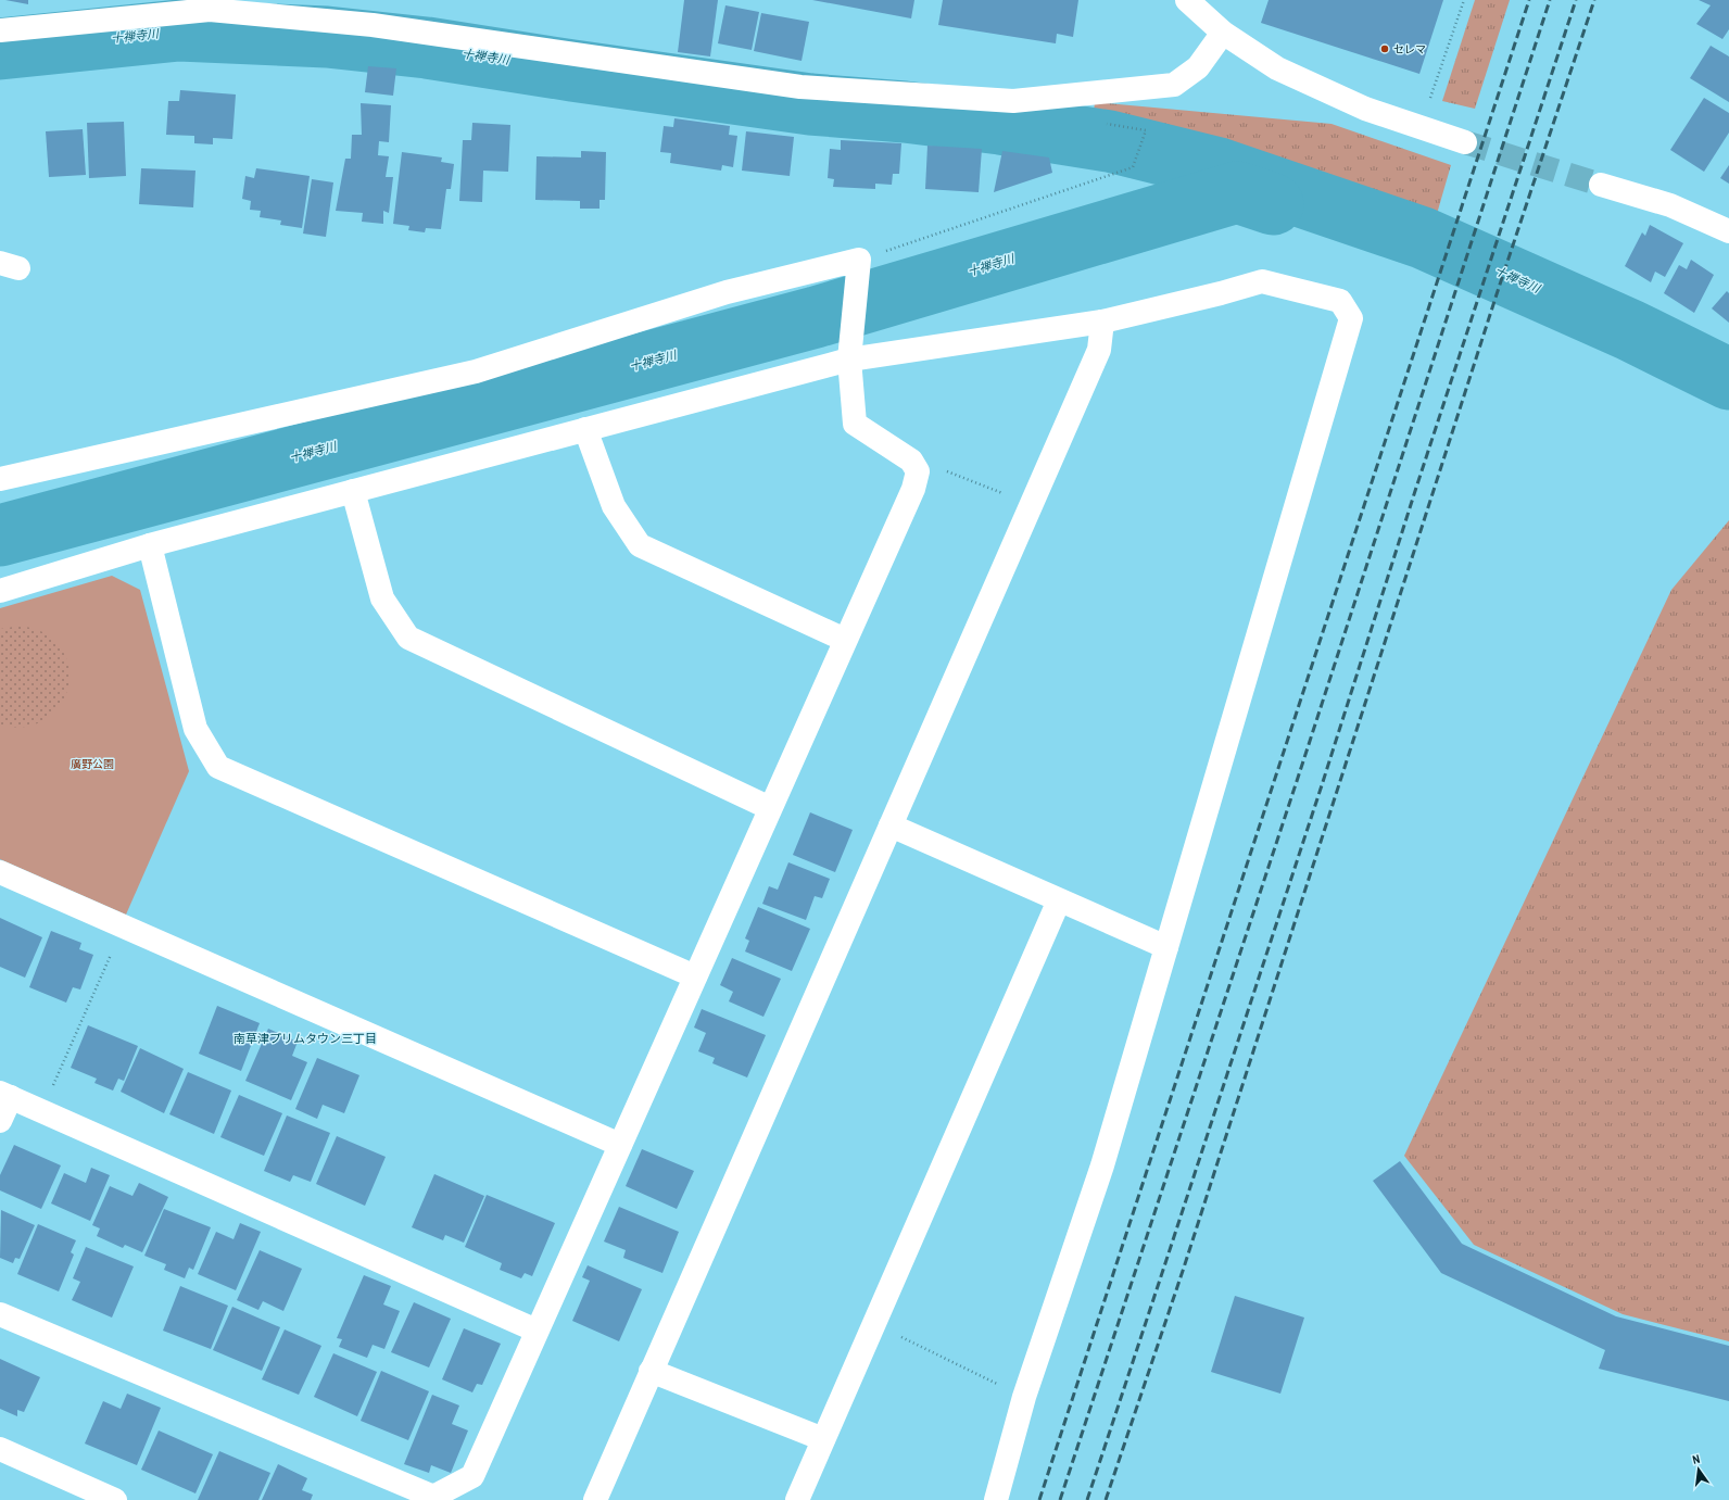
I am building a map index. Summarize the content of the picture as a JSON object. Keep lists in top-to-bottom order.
{
  "districts": ["南草津プリムタウン三丁目"],
  "water": ["十禅寺川"],
  "parks": ["廣野公園"],
  "places": ["セレマ"],
  "north": "top"
}
